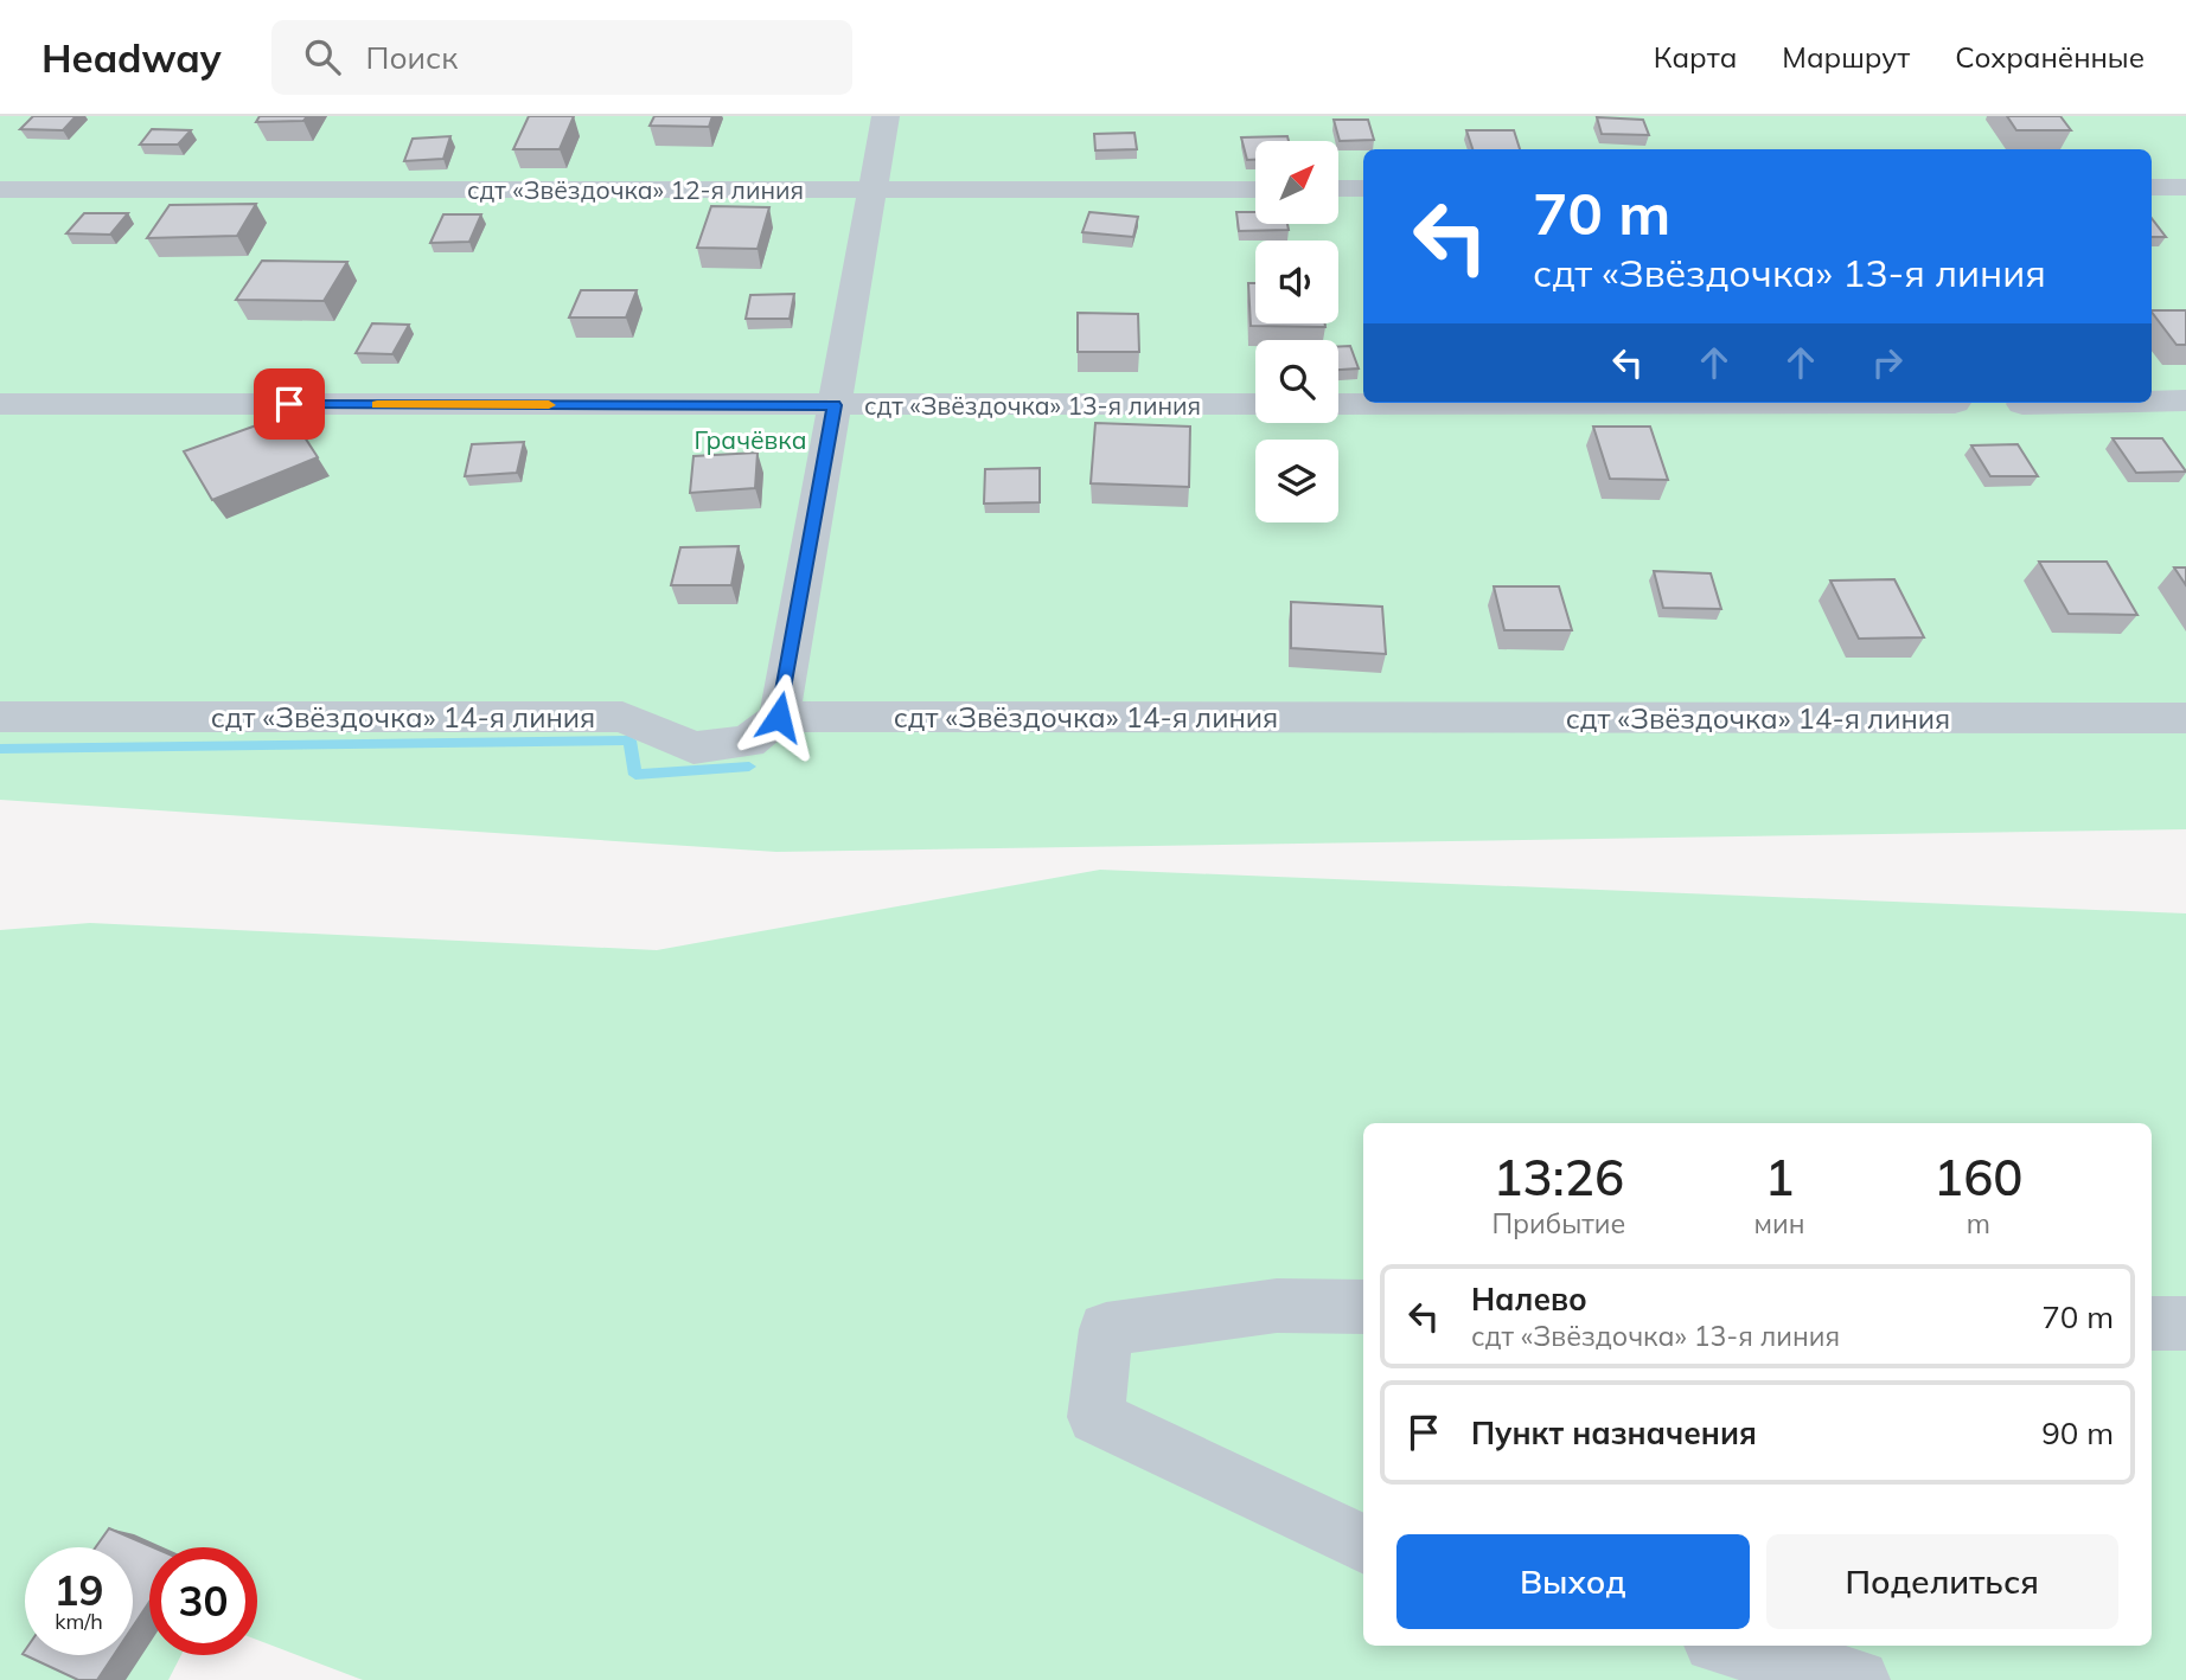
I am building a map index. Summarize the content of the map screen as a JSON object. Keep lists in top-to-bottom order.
{
  "streets": {
    "street": ["сдт «Звёздочка» 12-я линия", "сдт «Звёздочка» 13-я линия", "сдт «Звёздочка» 14-я линия"]
  },
  "parks": ["Грачёвка"],
  "north": "top right",
  "page": {
    "header": "Headway",
    "search": "Поиск",
    "nav": ["Карта", "Маршрут", "Сохранённые"],
    "turn": ["70 m", "сдт «Звёздочка» 13-я линия"],
    "eta": [
      "13:26",
      "Прибытие",
      "1",
      "мин",
      "160",
      "m"
    ],
    "list": [
      {
        "name": "Налево",
        "note": "сдт «Звёздочка» 13-я линия",
        "value": "70 m"
      },
      {
        "name": "Пункт назначения",
        "value": "90 m"
      }
    ],
    "buttons": ["Выход", "Поделиться"],
    "speed": "19 km/h",
    "limit": "30"
  }
}
